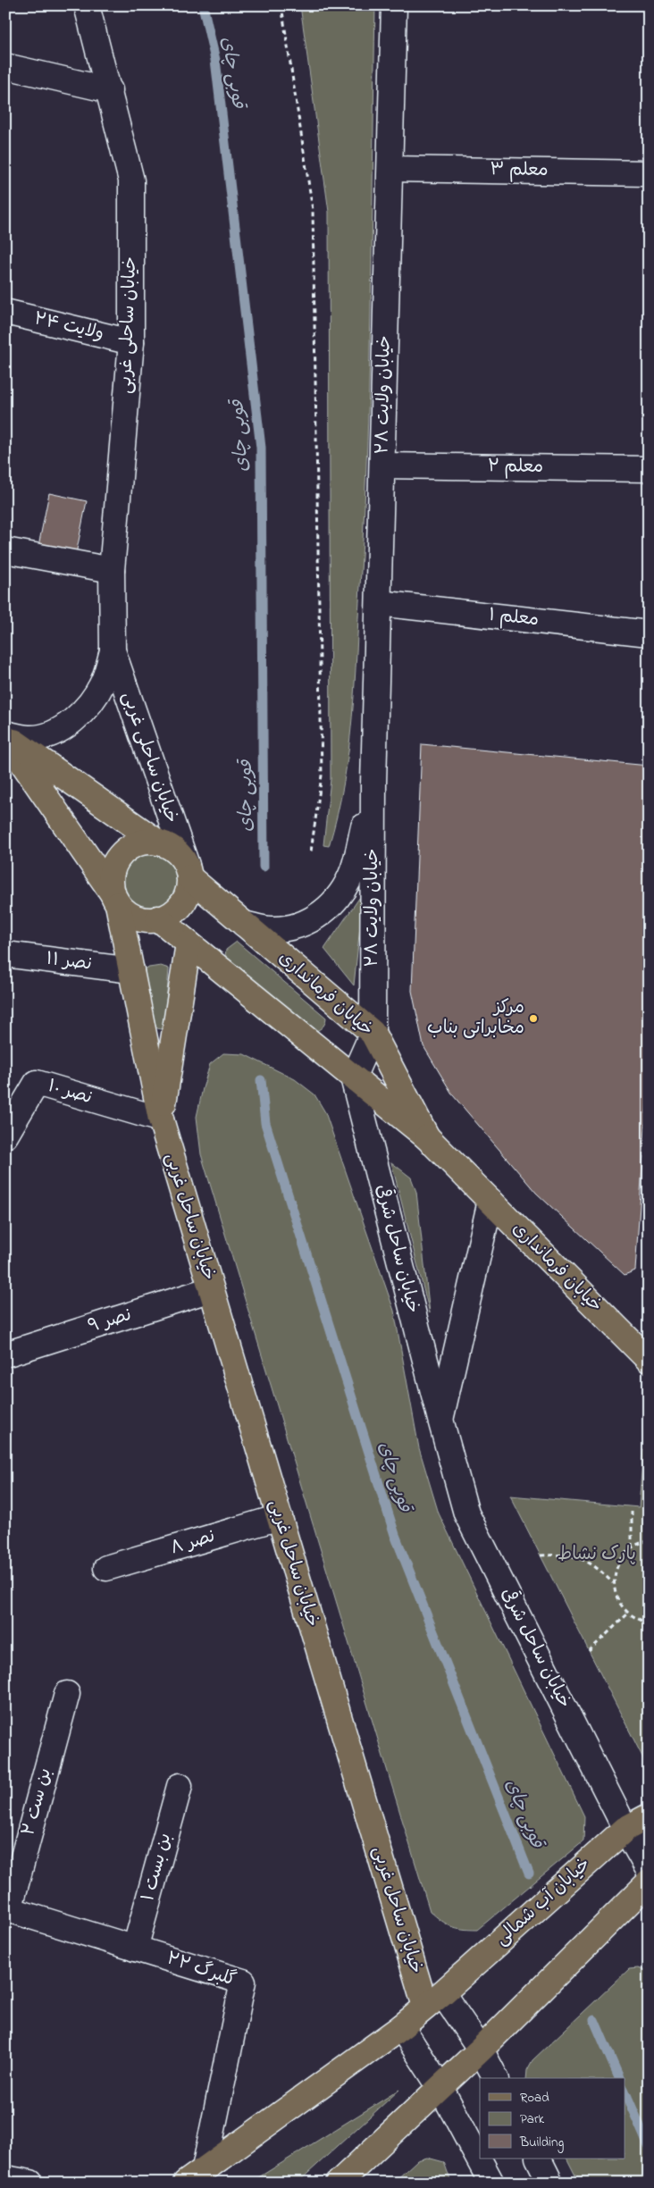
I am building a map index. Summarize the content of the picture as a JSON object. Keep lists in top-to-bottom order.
{
  "streets": {
    "main road": ["خیابان فرمانداری", "خیابان ساحل غربی", "خیابان آب شمالی"],
    "street": [
      "معلم ۳",
      "خیابان ساحلی غربی",
      "ولایت ۲۴",
      "خیابان ولایت ۲۸",
      "معلم ۲",
      "معلم ۱",
      "نصر ۱۱",
      "نصر ۱۰",
      "خیابان ساحل شرقی",
      "نصر ۹",
      "نصر ۸",
      "بن ست ۲",
      "بن بست ۱",
      "گلبرگ ۲۲"
    ]
  },
  "crossings": [
    ["معلم ۳", "خیابان ولایت ۲۸"],
    ["خیابان ساحلی غربی", "ولایت ۲۴"],
    ["خیابان ساحلی غربی", "خیابان فرمانداری"],
    ["خیابان ساحلی غربی", "خیابان ساحل غربی"],
    ["خیابان ولایت ۲۸", "معلم ۲"],
    ["خیابان ولایت ۲۸", "معلم ۱"],
    ["خیابان ولایت ۲۸", "خیابان فرمانداری"],
    ["نصر ۱۱", "خیابان ساحل غربی"],
    ["خیابان فرمانداری", "خیابان ساحل غربی"],
    ["خیابان فرمانداری", "خیابان ساحل شرقی"],
    ["نصر ۱۰", "خیابان ساحل غربی"],
    ["خیابان ساحل غربی", "نصر ۹"],
    ["خیابان ساحل غربی", "نصر ۸"],
    ["خیابان ساحل غربی", "خیابان آب شمالی"],
    ["خیابان ساحل شرقی", "خیابان آب شمالی"],
    ["بن ست ۲", "گلبرگ ۲۲"],
    ["بن بست ۱", "گلبرگ ۲۲"],
    ["خیابان آب شمالی", "گلبرگ ۲۲"]
  ],
  "water": ["قوبی چای"],
  "parks": ["پارک نشاط"],
  "places": ["مرکز مخابراتی بناب"],
  "legend": ["Road", "Park", "Building"]
}
